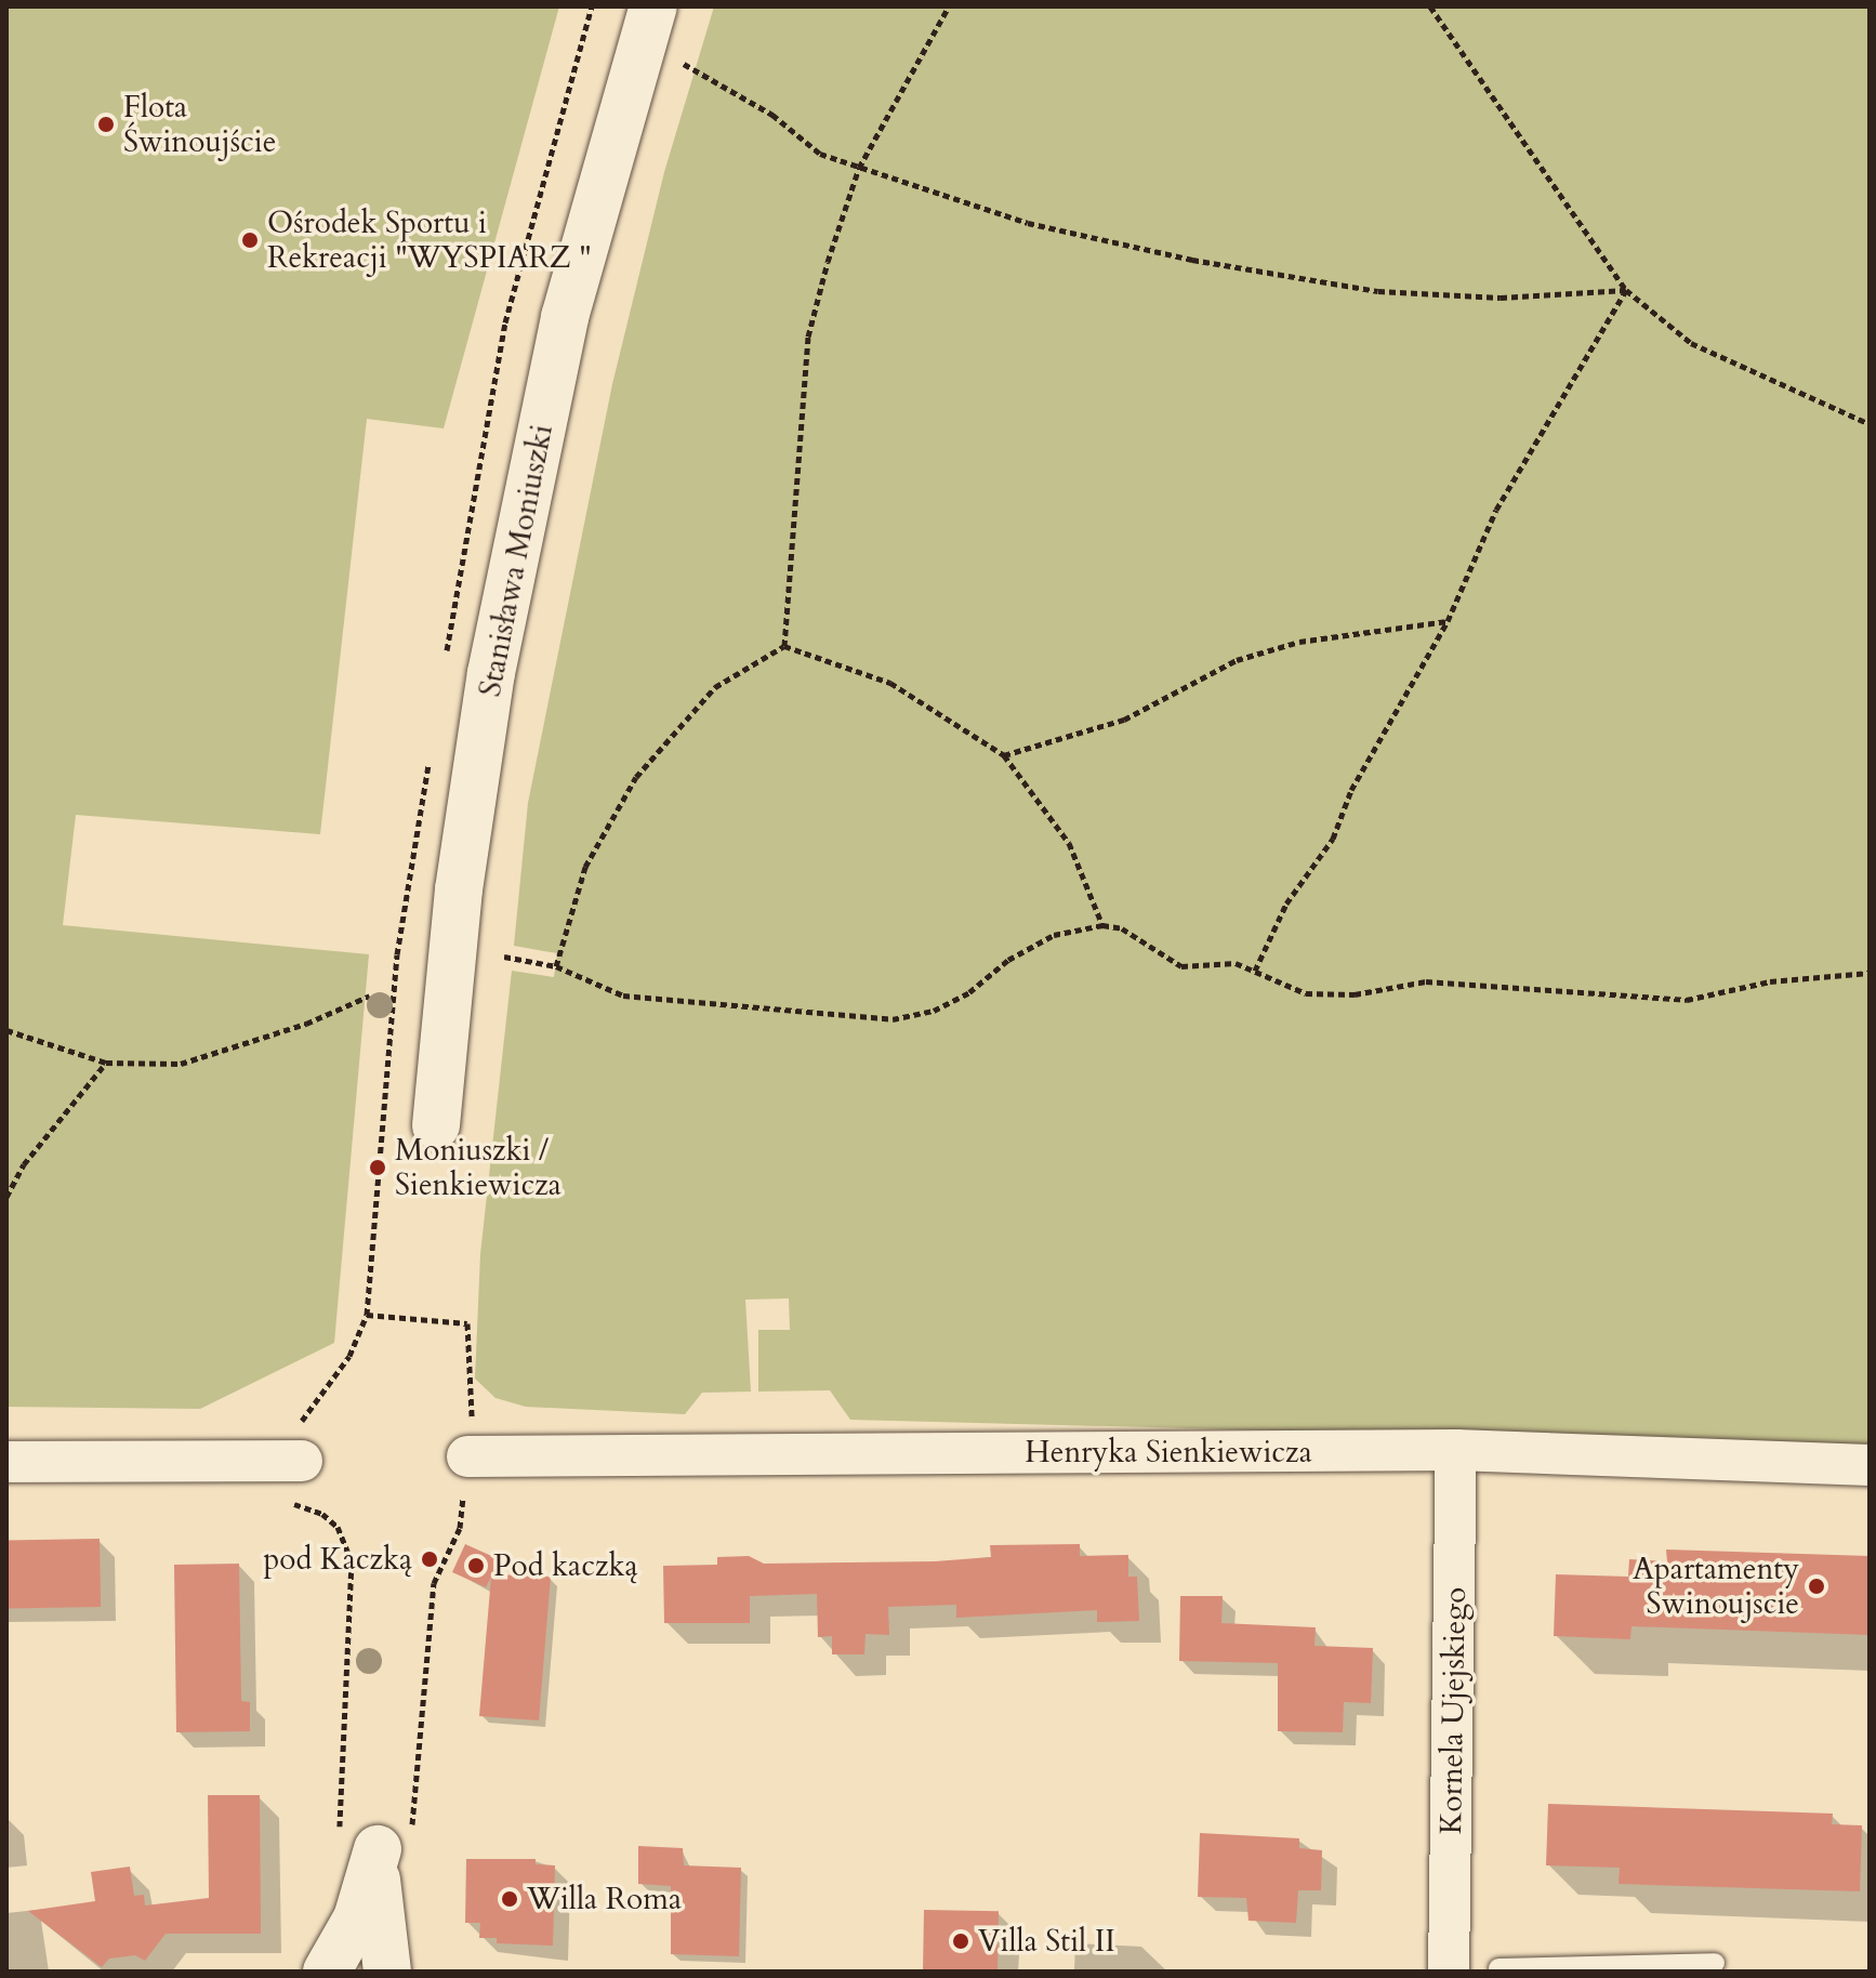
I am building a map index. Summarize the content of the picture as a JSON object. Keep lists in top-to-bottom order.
{
  "streets": {
    "street": ["Stanisława Moniuszki", "Henryka Sienkiewicza", "Kornela Ujejskiego"]
  },
  "crossings": [
    ["Henryka Sienkiewicza", "Kornela Ujejskiego"]
  ],
  "places": [
    "Flota Świnoujście",
    "Ośrodek Sportu i Rekreacji \"WYSPIARZ \"",
    "Moniuszki / Sienkiewicza",
    "pod Kaczką",
    "Pod kaczką",
    "Apartamenty Swinoujscie",
    "Willa Roma",
    "Villa Stil II"
  ]
}
